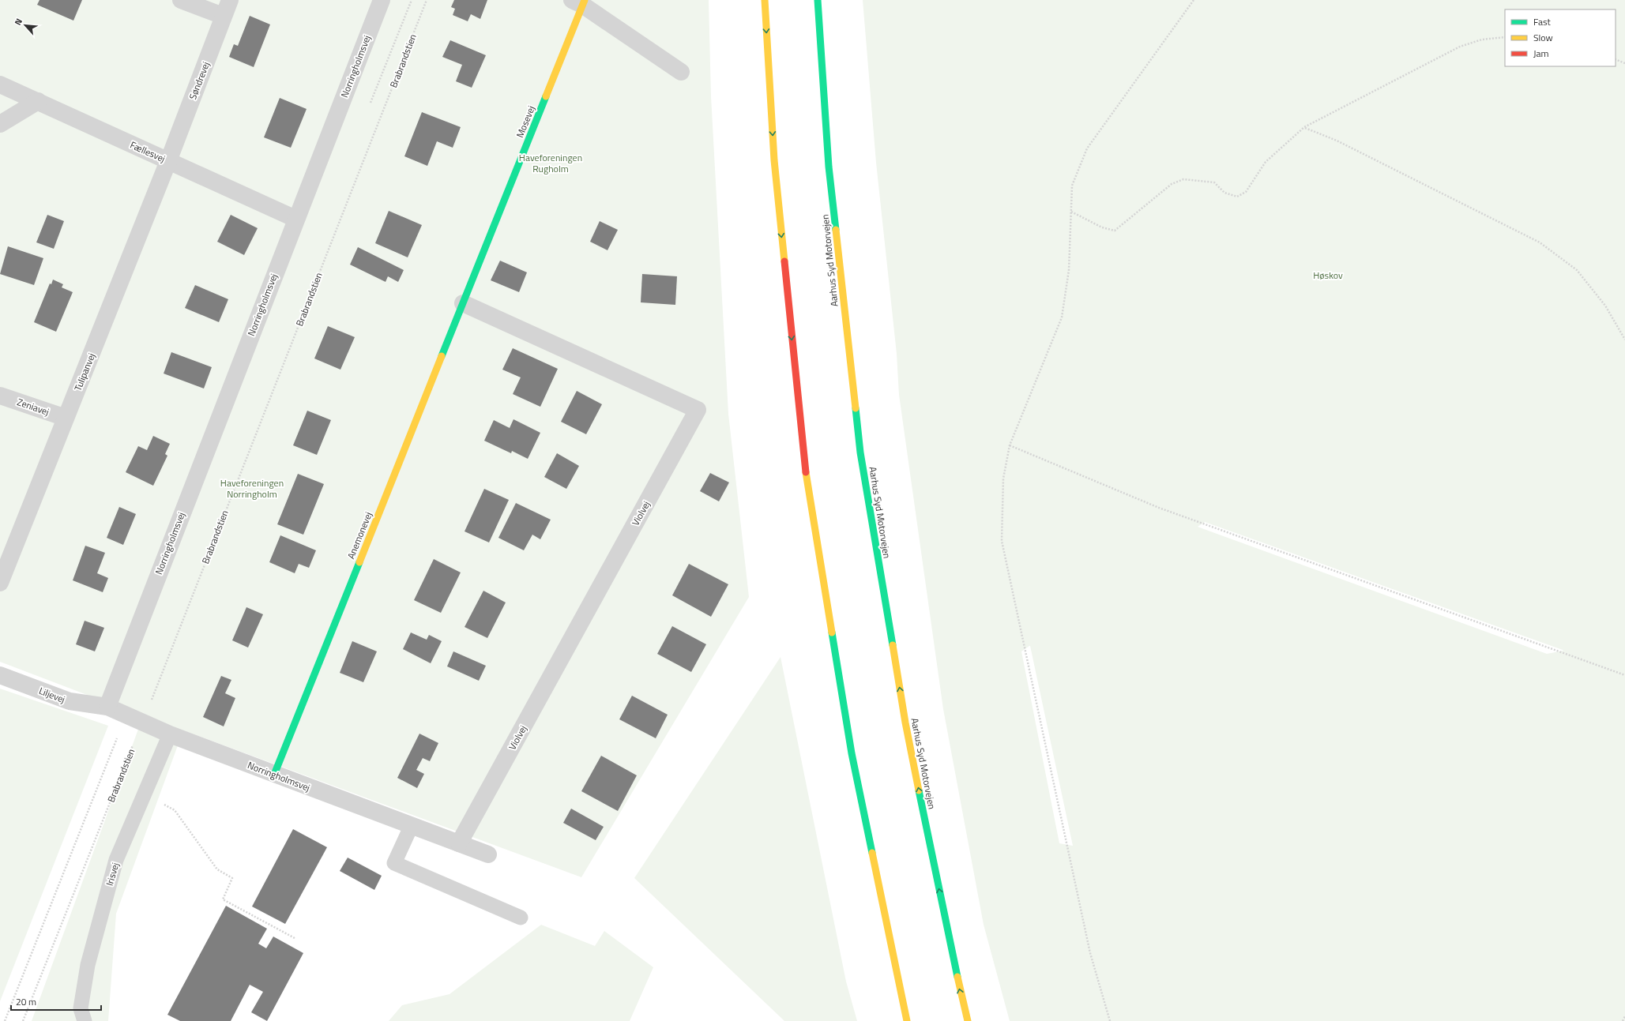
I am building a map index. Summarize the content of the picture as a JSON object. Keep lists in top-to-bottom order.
{
  "streets": {
    "main road": ["Mosevej", "Aarhus Syd Motorvejen", "Anemonevej"],
    "street": [
      "Norringholmsvej",
      "Søndrevej",
      "Fællesvej",
      "Tulipanvej",
      "Zeniavej",
      "Violvej",
      "Liljevej"
    ],
    "lane": ["Irisvej"],
    "path": ["Brabrandstien"]
  },
  "crossings": [
    ["Brabrandstien", "Norringholmsvej"],
    ["Norringholmsvej", "Fællesvej"],
    ["Norringholmsvej", "Violvej"],
    ["Norringholmsvej", "Anemonevej"],
    ["Norringholmsvej", "Liljevej"],
    ["Norringholmsvej", "Irisvej"],
    ["Søndrevej", "Fællesvej"],
    ["Søndrevej", "Tulipanvej"],
    ["Mosevej", "Violvej"],
    ["Mosevej", "Anemonevej"],
    ["Fællesvej", "Tulipanvej"],
    ["Tulipanvej", "Zeniavej"],
    ["Violvej", "Anemonevej"]
  ],
  "parks": ["Haveforeningen Rugholm", "Høskov", "Haveforeningen Norringholm"],
  "legend": ["Fast", "Slow", "Jam"],
  "scale_bar": "20 m",
  "north": "top left"
}
